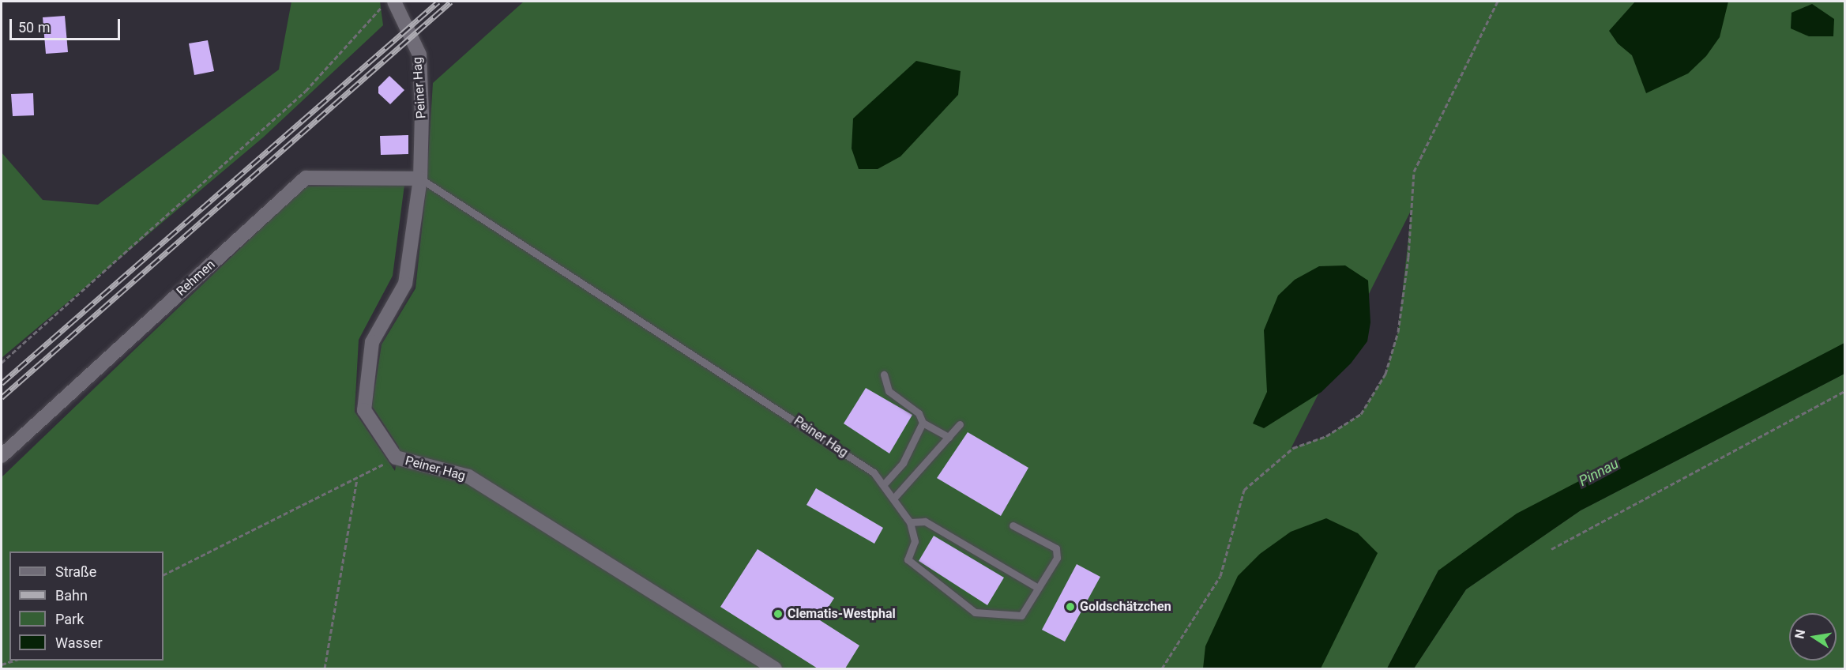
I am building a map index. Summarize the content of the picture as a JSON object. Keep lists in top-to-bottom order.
{
  "streets": {
    "street": ["Peiner Hag", "Rehmen"]
  },
  "crossings": [
    ["Peiner Hag", "Rehmen"]
  ],
  "water": ["Pinnau"],
  "places": ["Goldschätzchen", "Clematis-Westphal"],
  "legend": [
    "Straße",
    "Bahn",
    "Park",
    "Wasser"
  ],
  "scale_bar": "50 m",
  "north": "left"
}
